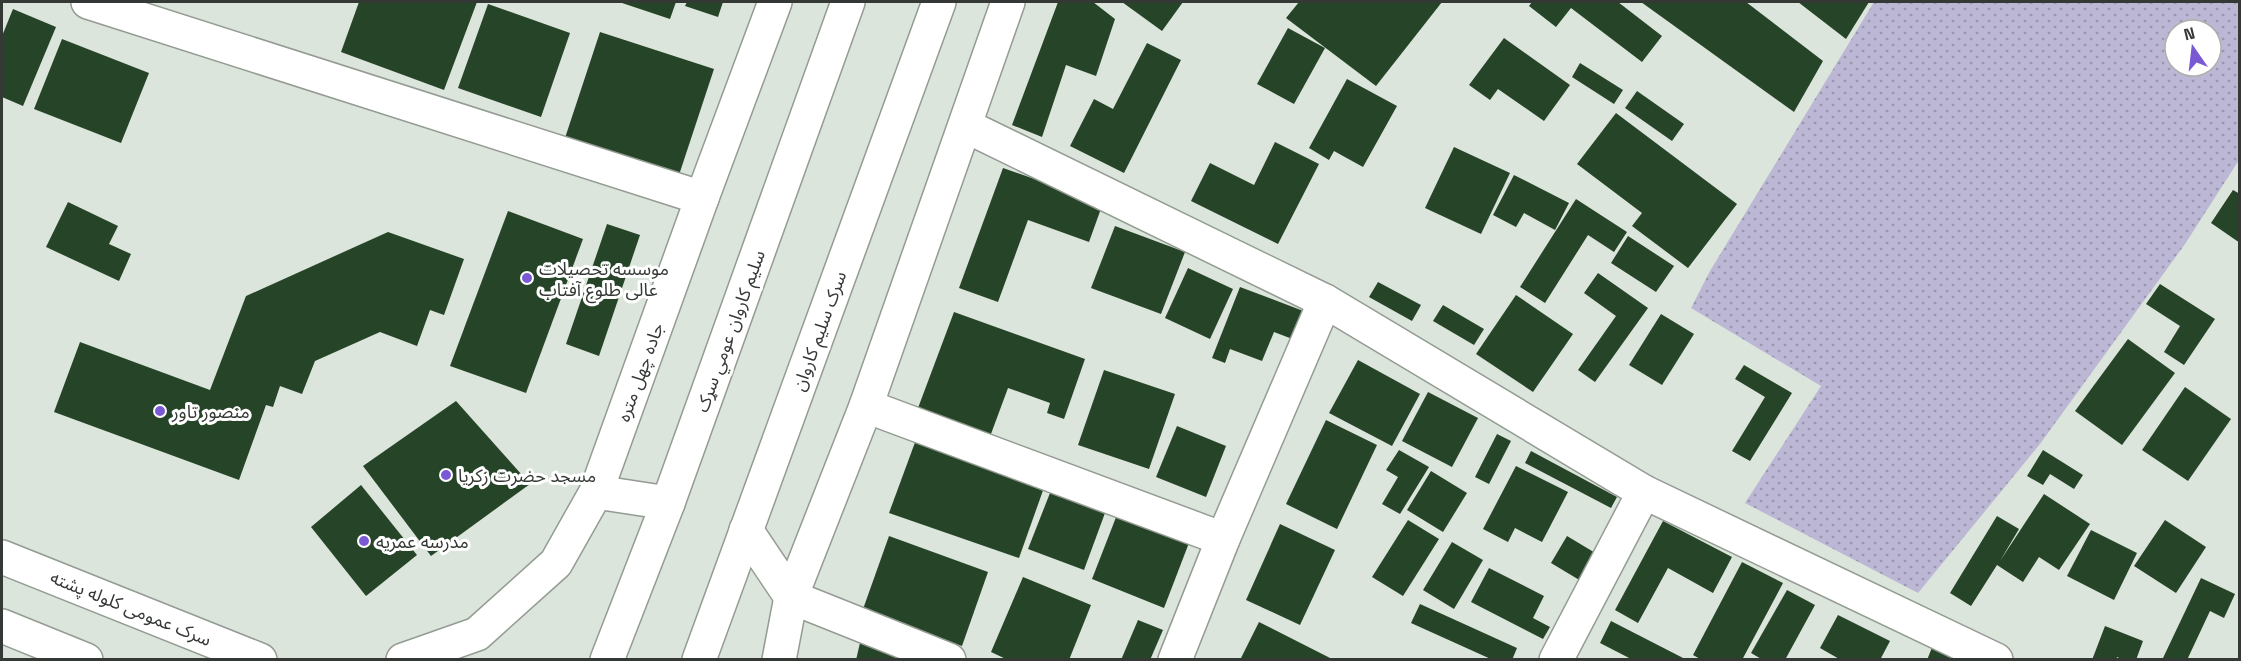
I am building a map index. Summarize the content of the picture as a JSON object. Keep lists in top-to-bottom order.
{
  "streets": {
    "street": [
      "سلیم کاروان عومي سړک",
      "سرک سلیم کاروان",
      "جاده چهل متره",
      "سرک عمومی کلوله پشته"
    ]
  },
  "places": [
    "موسسه تحصیلات عالی طلوع آفتاب",
    "منصور تاور",
    "مسجد حضرت زکریا",
    "مدرسه عمریه"
  ],
  "north": "top"
}
